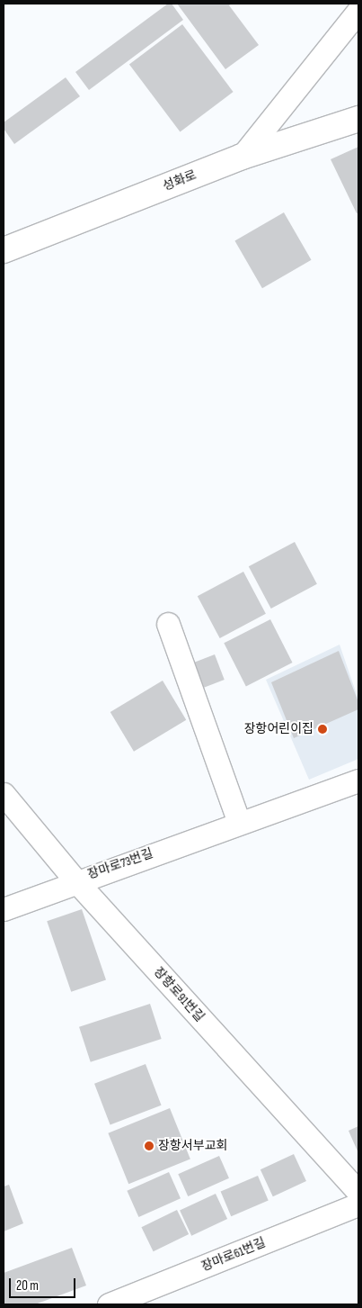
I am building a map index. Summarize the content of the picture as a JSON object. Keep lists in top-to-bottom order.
{
  "streets": {
    "main road": ["성화로"],
    "street": ["장마로73번길", "장항로91번길", "장마로61번길"]
  },
  "crossings": [
    ["장마로73번길", "장항로91번길"]
  ],
  "places": ["장항어린이집", "장항서부교회"],
  "scale_bar": "20 m"
}
